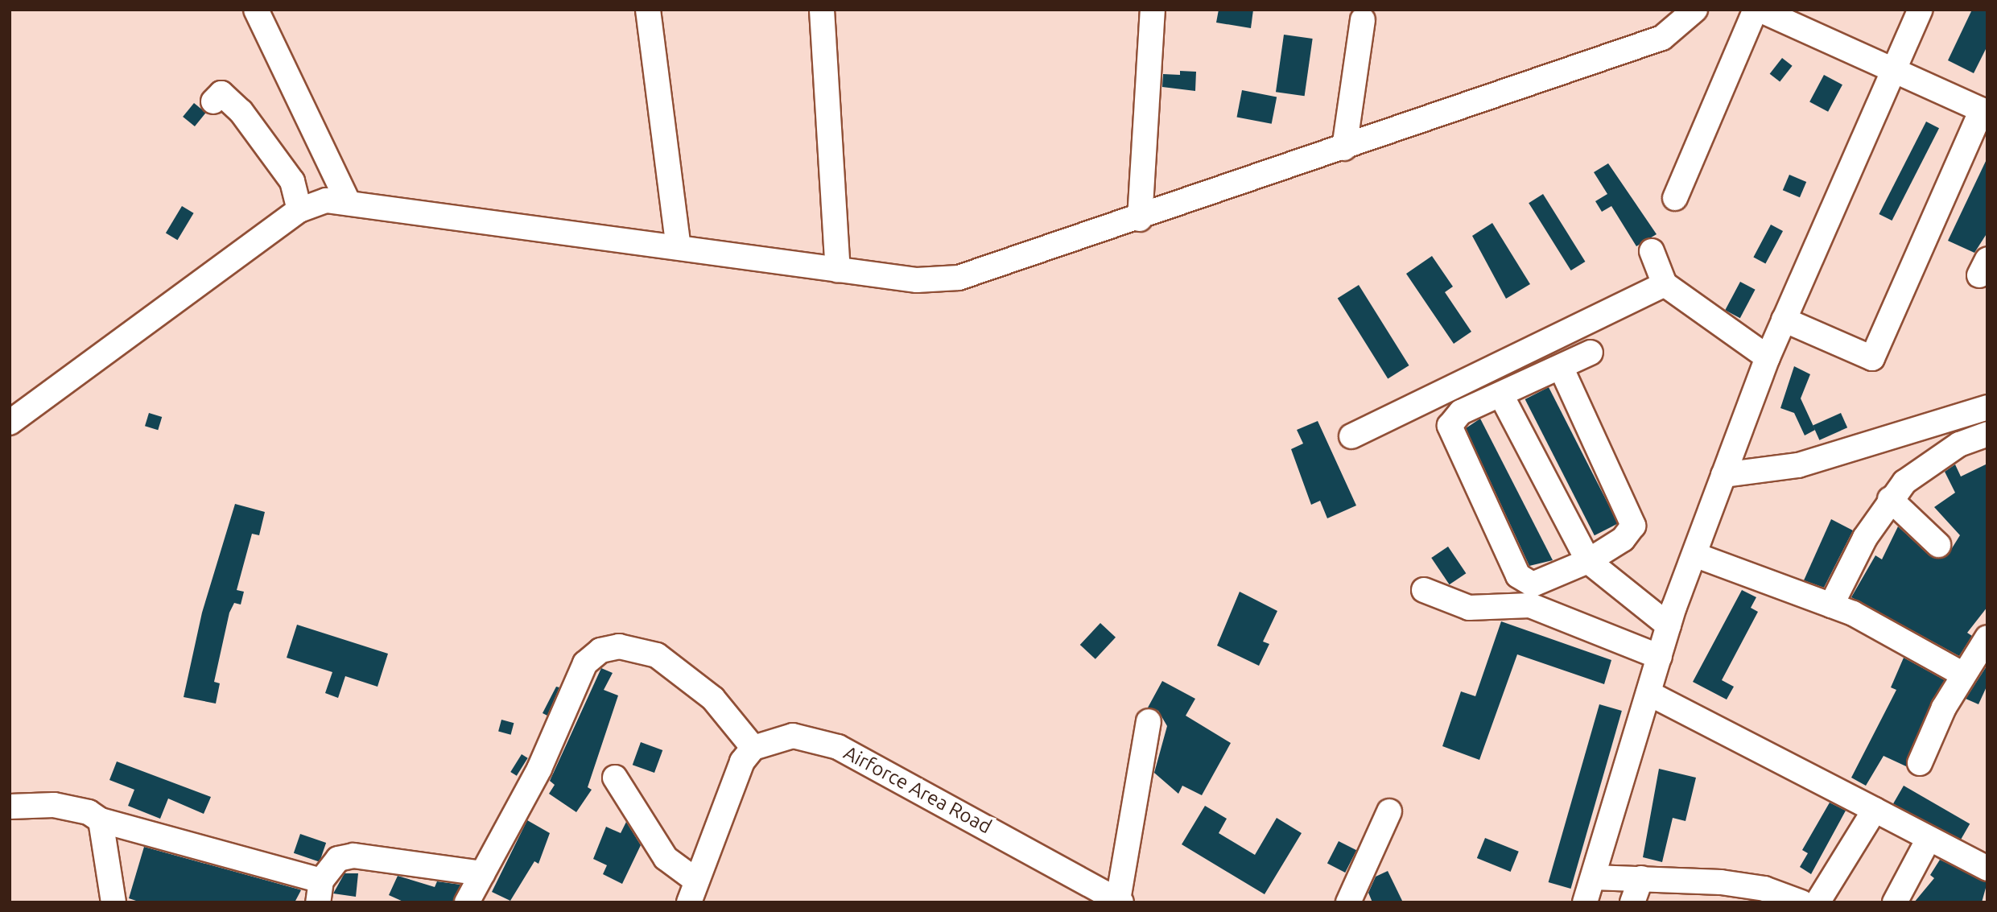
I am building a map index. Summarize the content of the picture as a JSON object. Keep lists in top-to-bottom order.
{
  "streets": {
    "street": ["Airforce Area Road"]
  }
}
